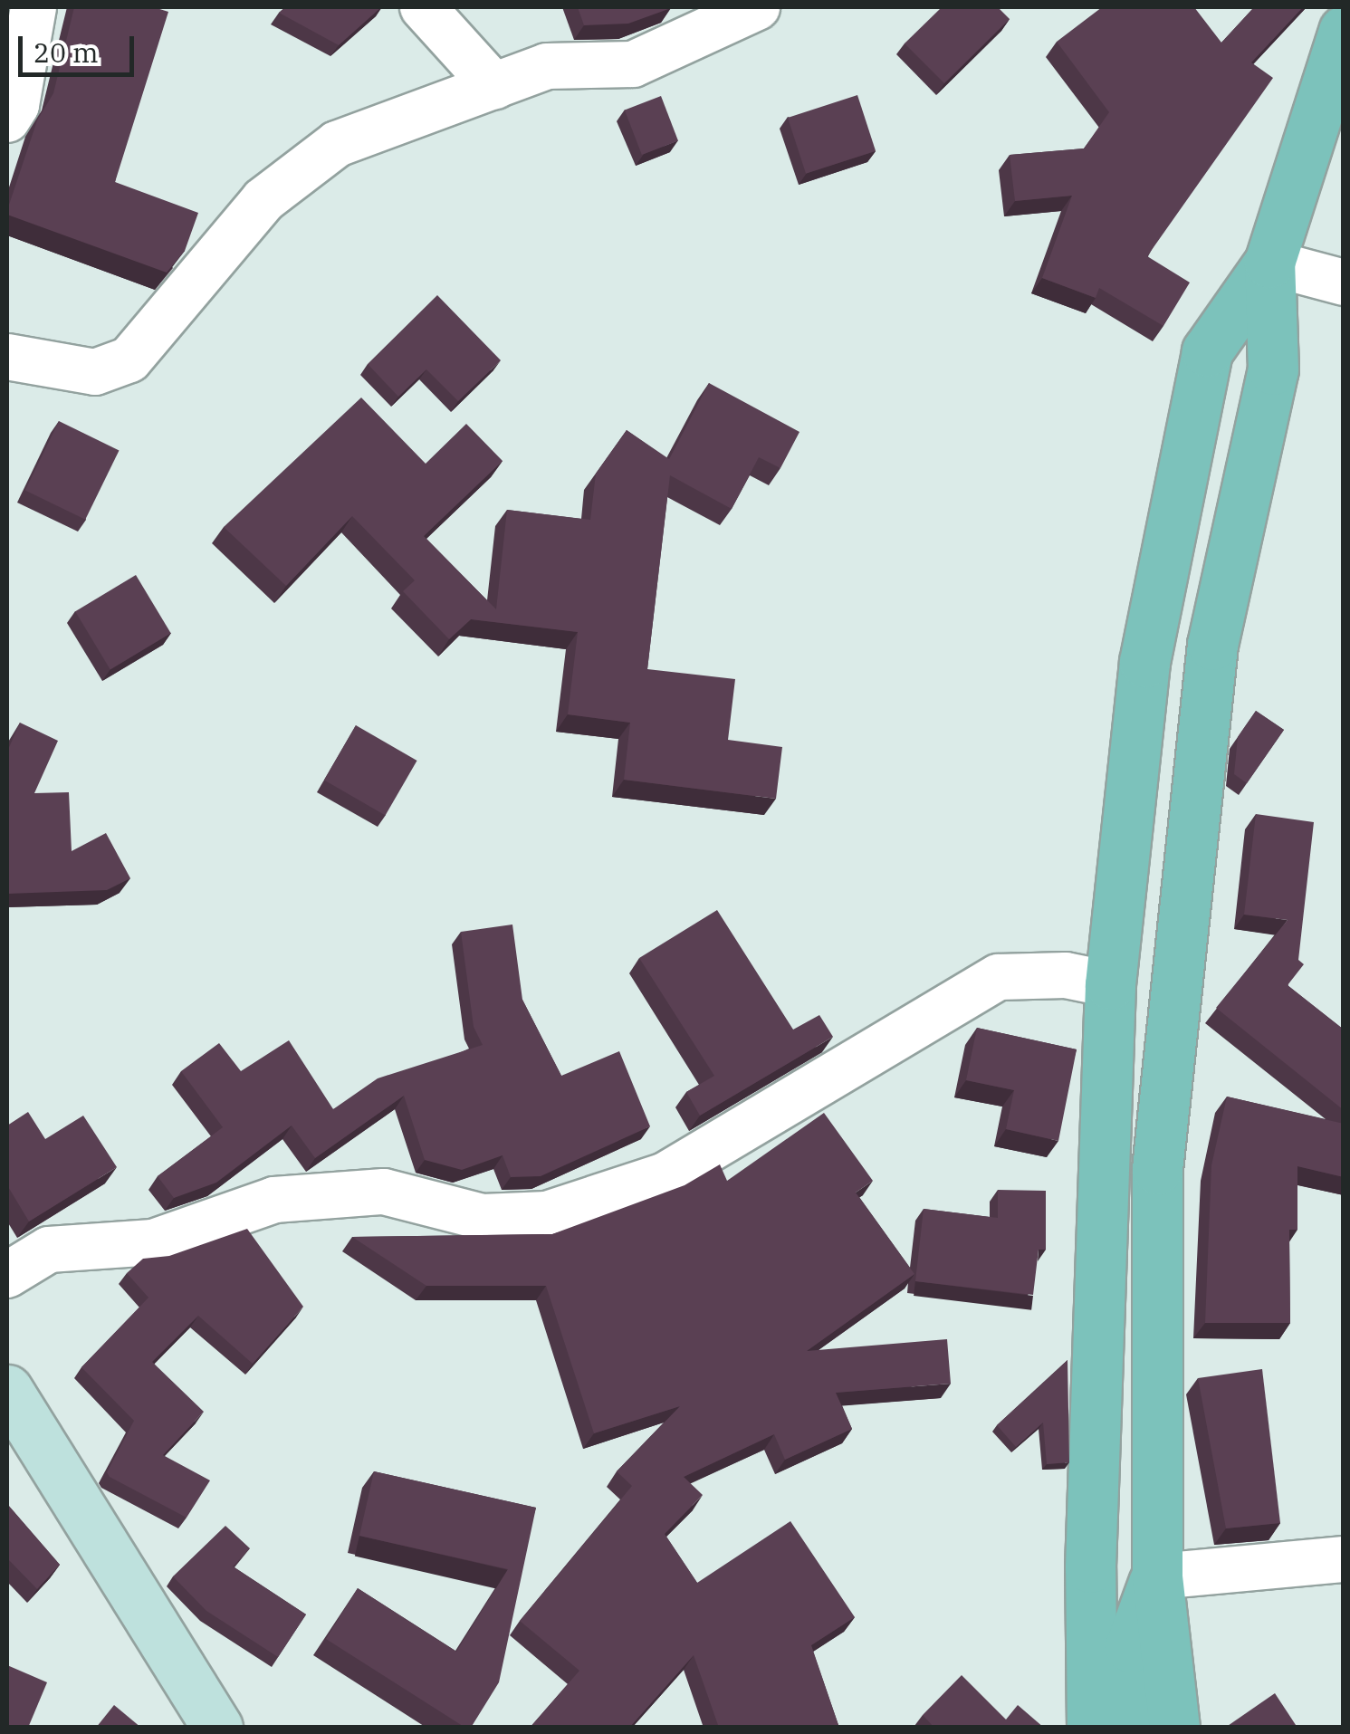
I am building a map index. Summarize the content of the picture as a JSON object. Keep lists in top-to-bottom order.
{
  "scale_bar": "20 m"
}
